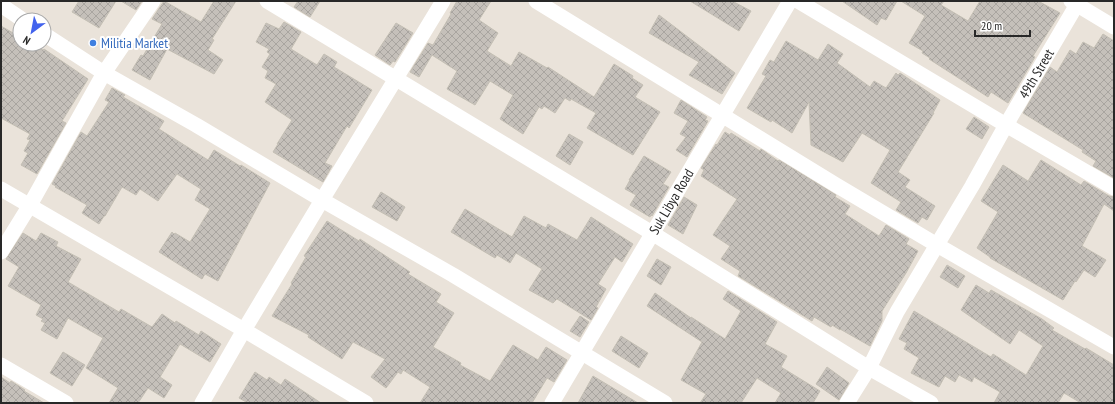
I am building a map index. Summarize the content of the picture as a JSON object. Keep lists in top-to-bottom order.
{
  "streets": {
    "street": ["49th Street", "Suk Libya Road"]
  },
  "places": ["Militia Market"],
  "scale_bar": "20 m",
  "north": "bottom left"
}
